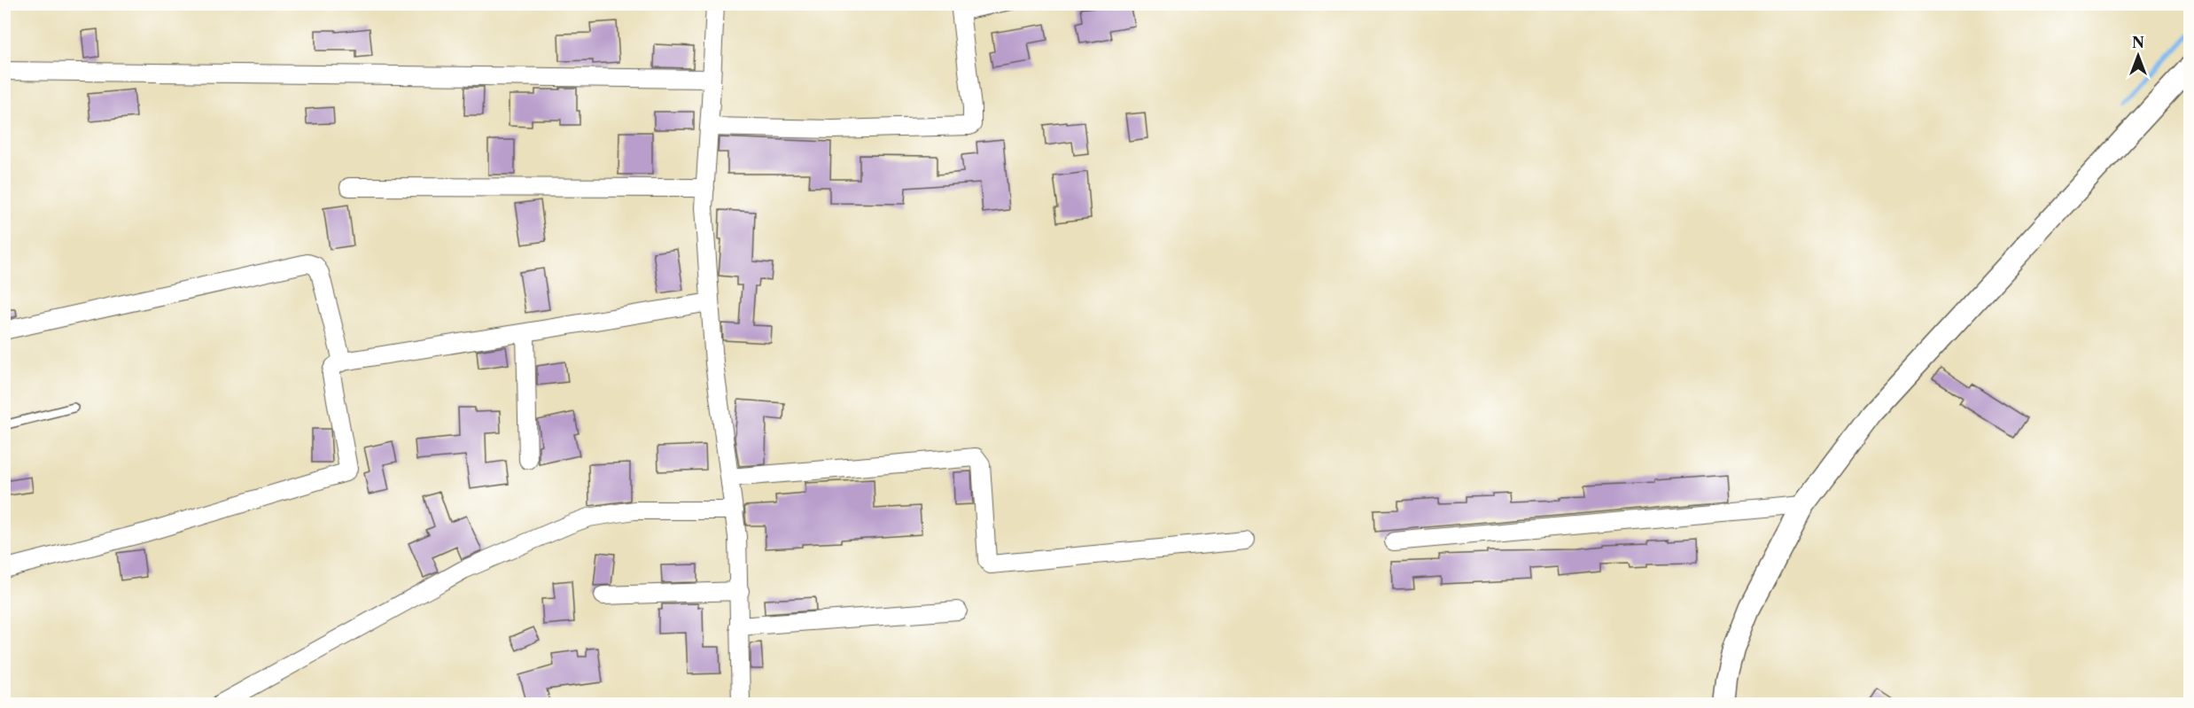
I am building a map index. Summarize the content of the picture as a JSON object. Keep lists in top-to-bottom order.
{
  "north": "top"
}
